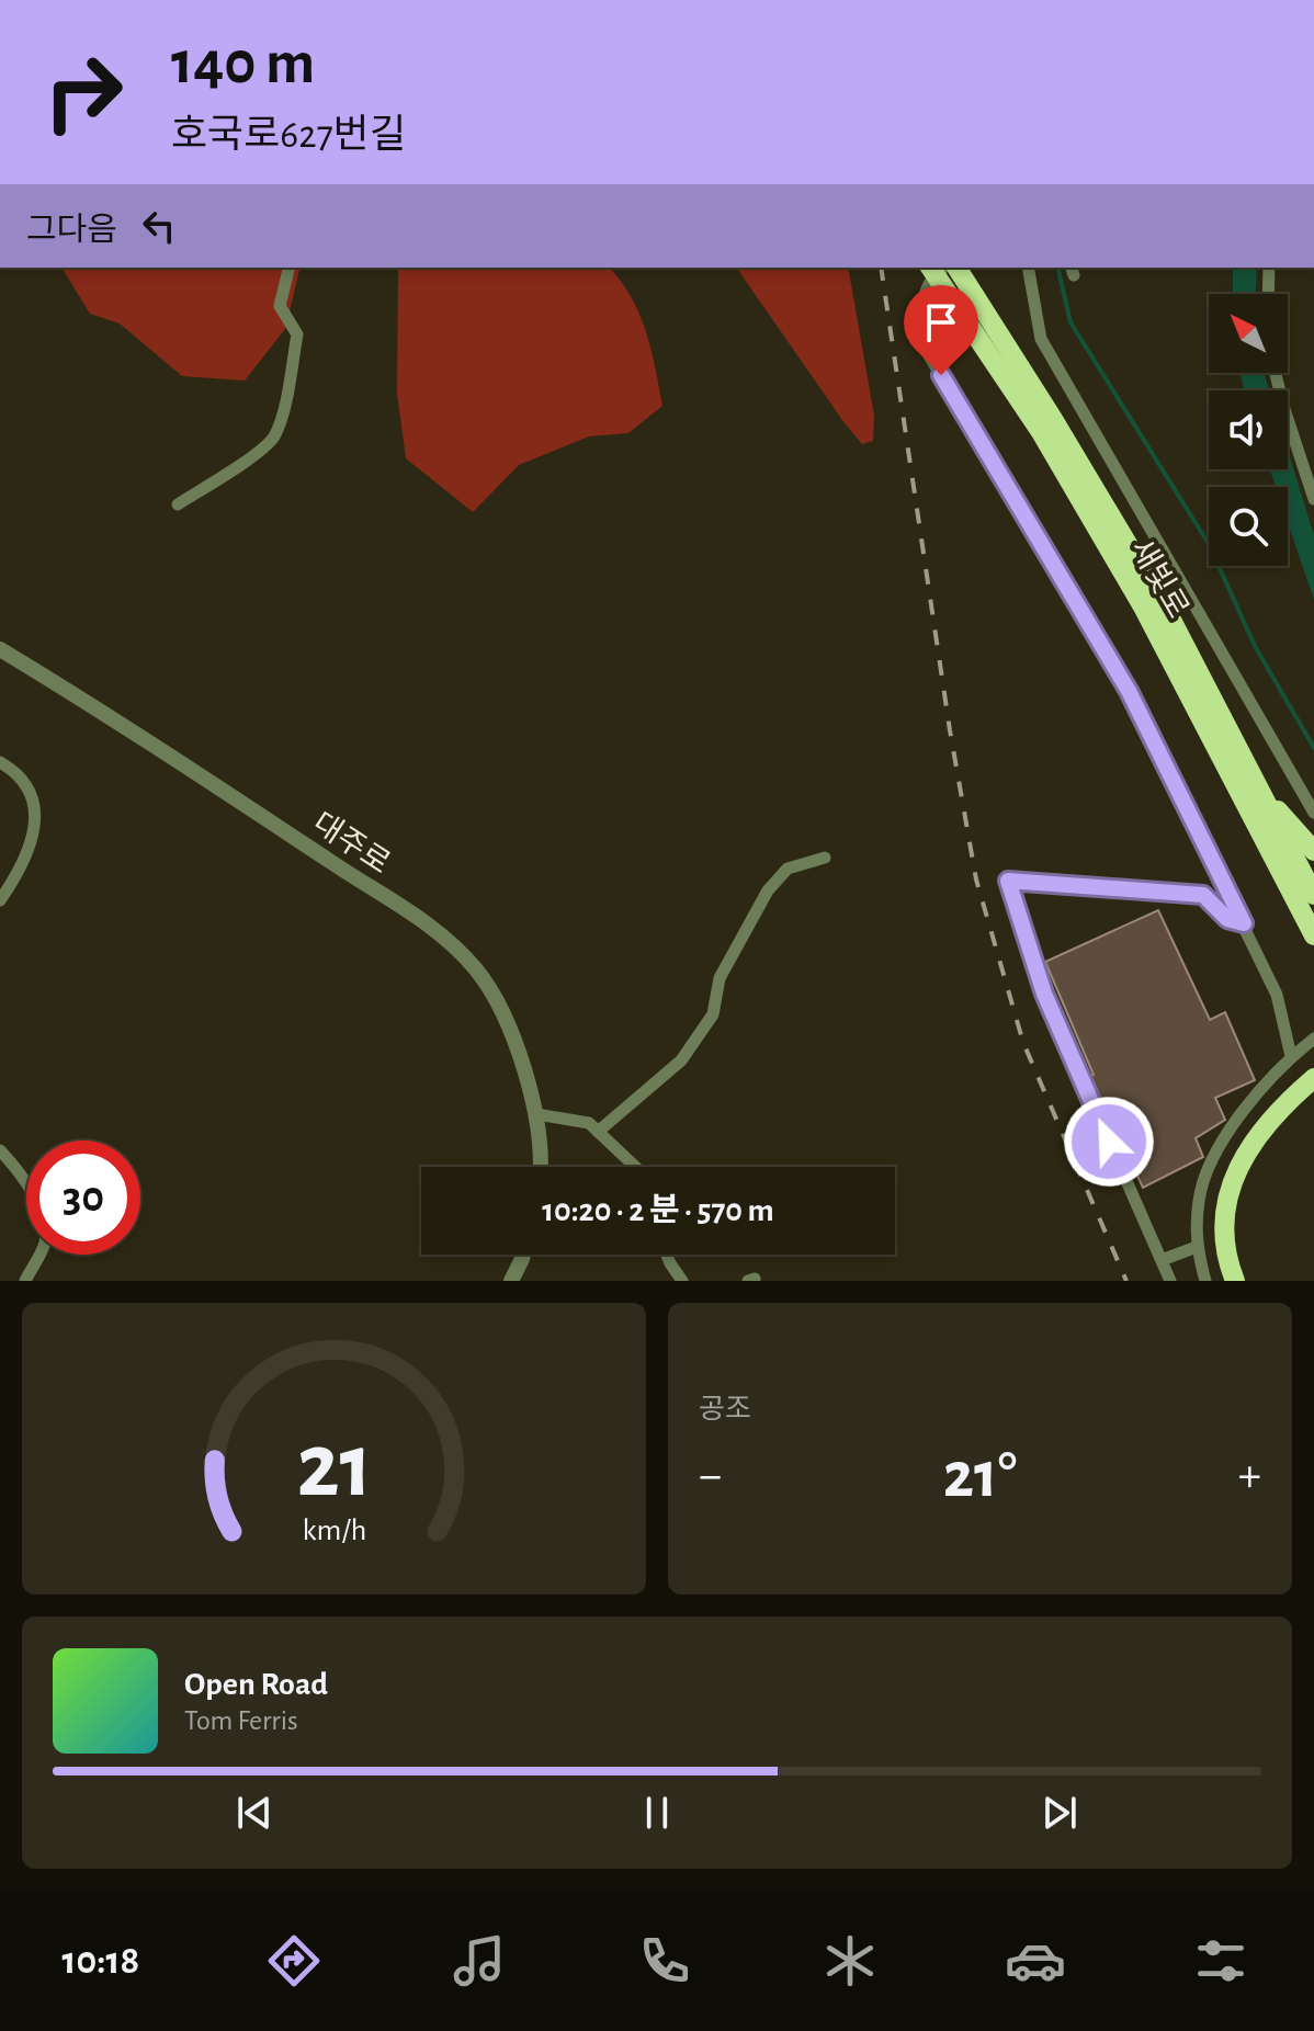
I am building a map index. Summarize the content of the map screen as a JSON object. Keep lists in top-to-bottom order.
{
  "streets": {
    "highway": ["새빛로"],
    "street": ["대주로"]
  },
  "north": "top left",
  "page": {
    "turn": ["140 m", "호국로627번길"],
    "then": "그다음",
    "limit": "30",
    "trip": "10:20 · 2 분 · 570 m",
    "tile": "공조",
    "heat": ["−", "21°", "+"],
    "song": ["Open Road", "Tom Ferris"],
    "tabs": "10:18",
    "gauge": ["21", "km/h"]
  }
}
